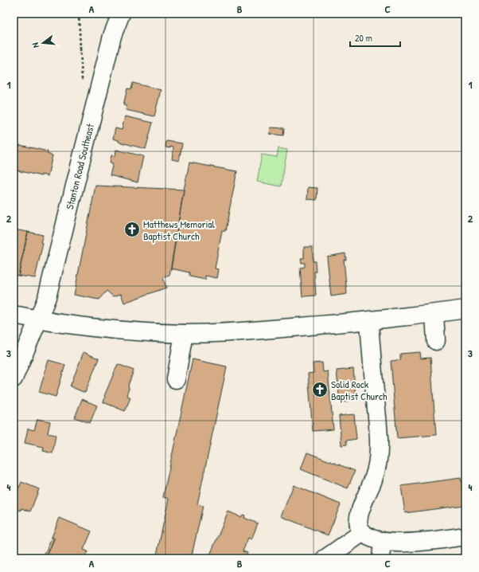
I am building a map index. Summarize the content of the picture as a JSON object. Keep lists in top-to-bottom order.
{
  "streets": {
    "main road": ["Stanton Road Southeast"]
  },
  "places": {
    "church": ["Matthews Memorial Baptist Church", "Solid Rock Baptist Church"]
  },
  "scale_bar": "20 m",
  "north": "left",
  "grid": {
    "columns": ["A", "B", "C"],
    "rows": [
      "1",
      "2",
      "3",
      "4"
    ]
  }
}
